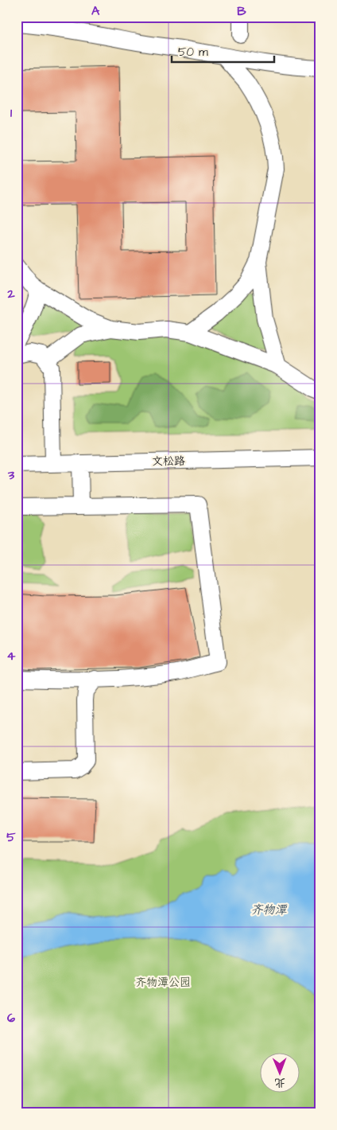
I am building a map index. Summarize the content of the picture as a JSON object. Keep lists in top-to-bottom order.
{
  "streets": {
    "street": ["文松路"]
  },
  "water": ["齐物潭"],
  "parks": ["齐物潭公园"],
  "scale_bar": "50 m",
  "north": "bottom",
  "grid": {
    "columns": ["A", "B"],
    "rows": [
      "1",
      "2",
      "3",
      "4",
      "5",
      "6"
    ]
  }
}
